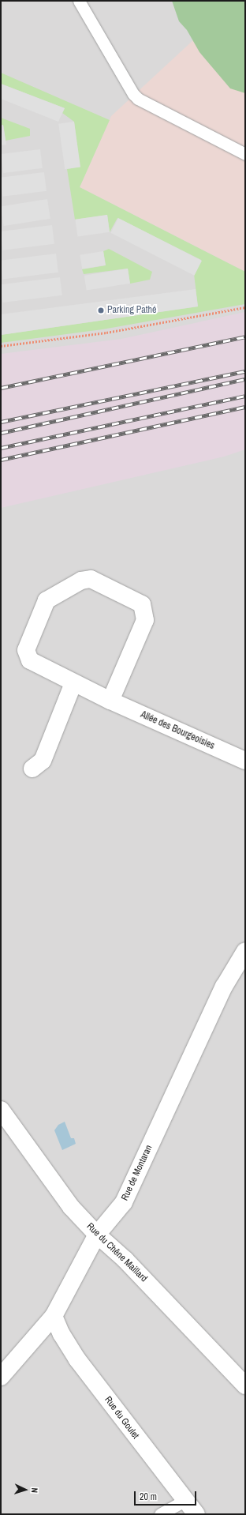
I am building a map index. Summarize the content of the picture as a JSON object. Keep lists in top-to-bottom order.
{
  "streets": {
    "street": [
      "Allée des Bourgeoisies",
      "Rue de Montaran",
      "Rue du Chêne Maillard",
      "Rue du Goulet"
    ]
  },
  "crossings": [
    ["Rue de Montaran", "Rue du Chêne Maillard"],
    ["Rue de Montaran", "Rue du Goulet"]
  ],
  "places": ["Parking Pathé"],
  "scale_bar": "20 m",
  "north": "right"
}
